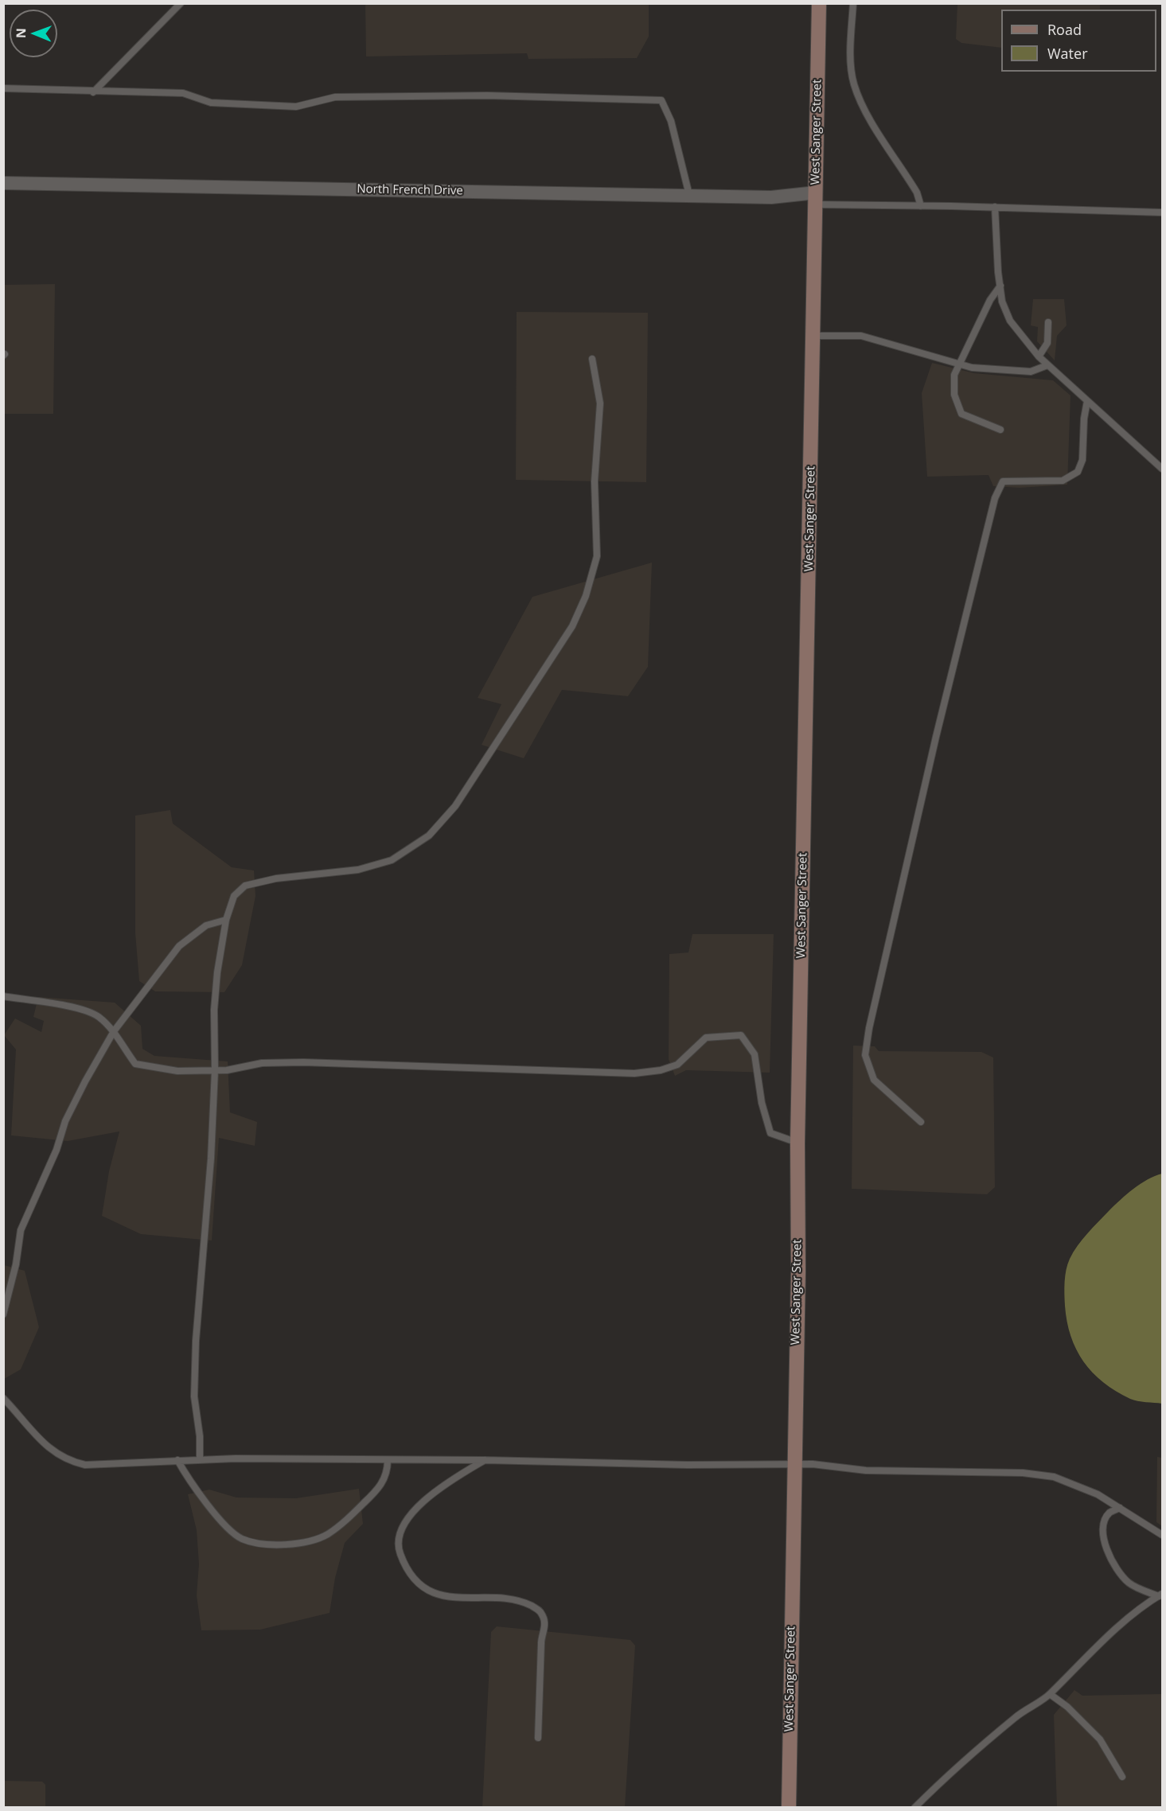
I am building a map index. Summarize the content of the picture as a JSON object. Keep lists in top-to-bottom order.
{
  "streets": {
    "main road": ["West Sanger Street"],
    "street": ["North French Drive"]
  },
  "crossings": [
    ["West Sanger Street", "North French Drive"]
  ],
  "legend": ["Road", "Water"],
  "north": "left"
}
